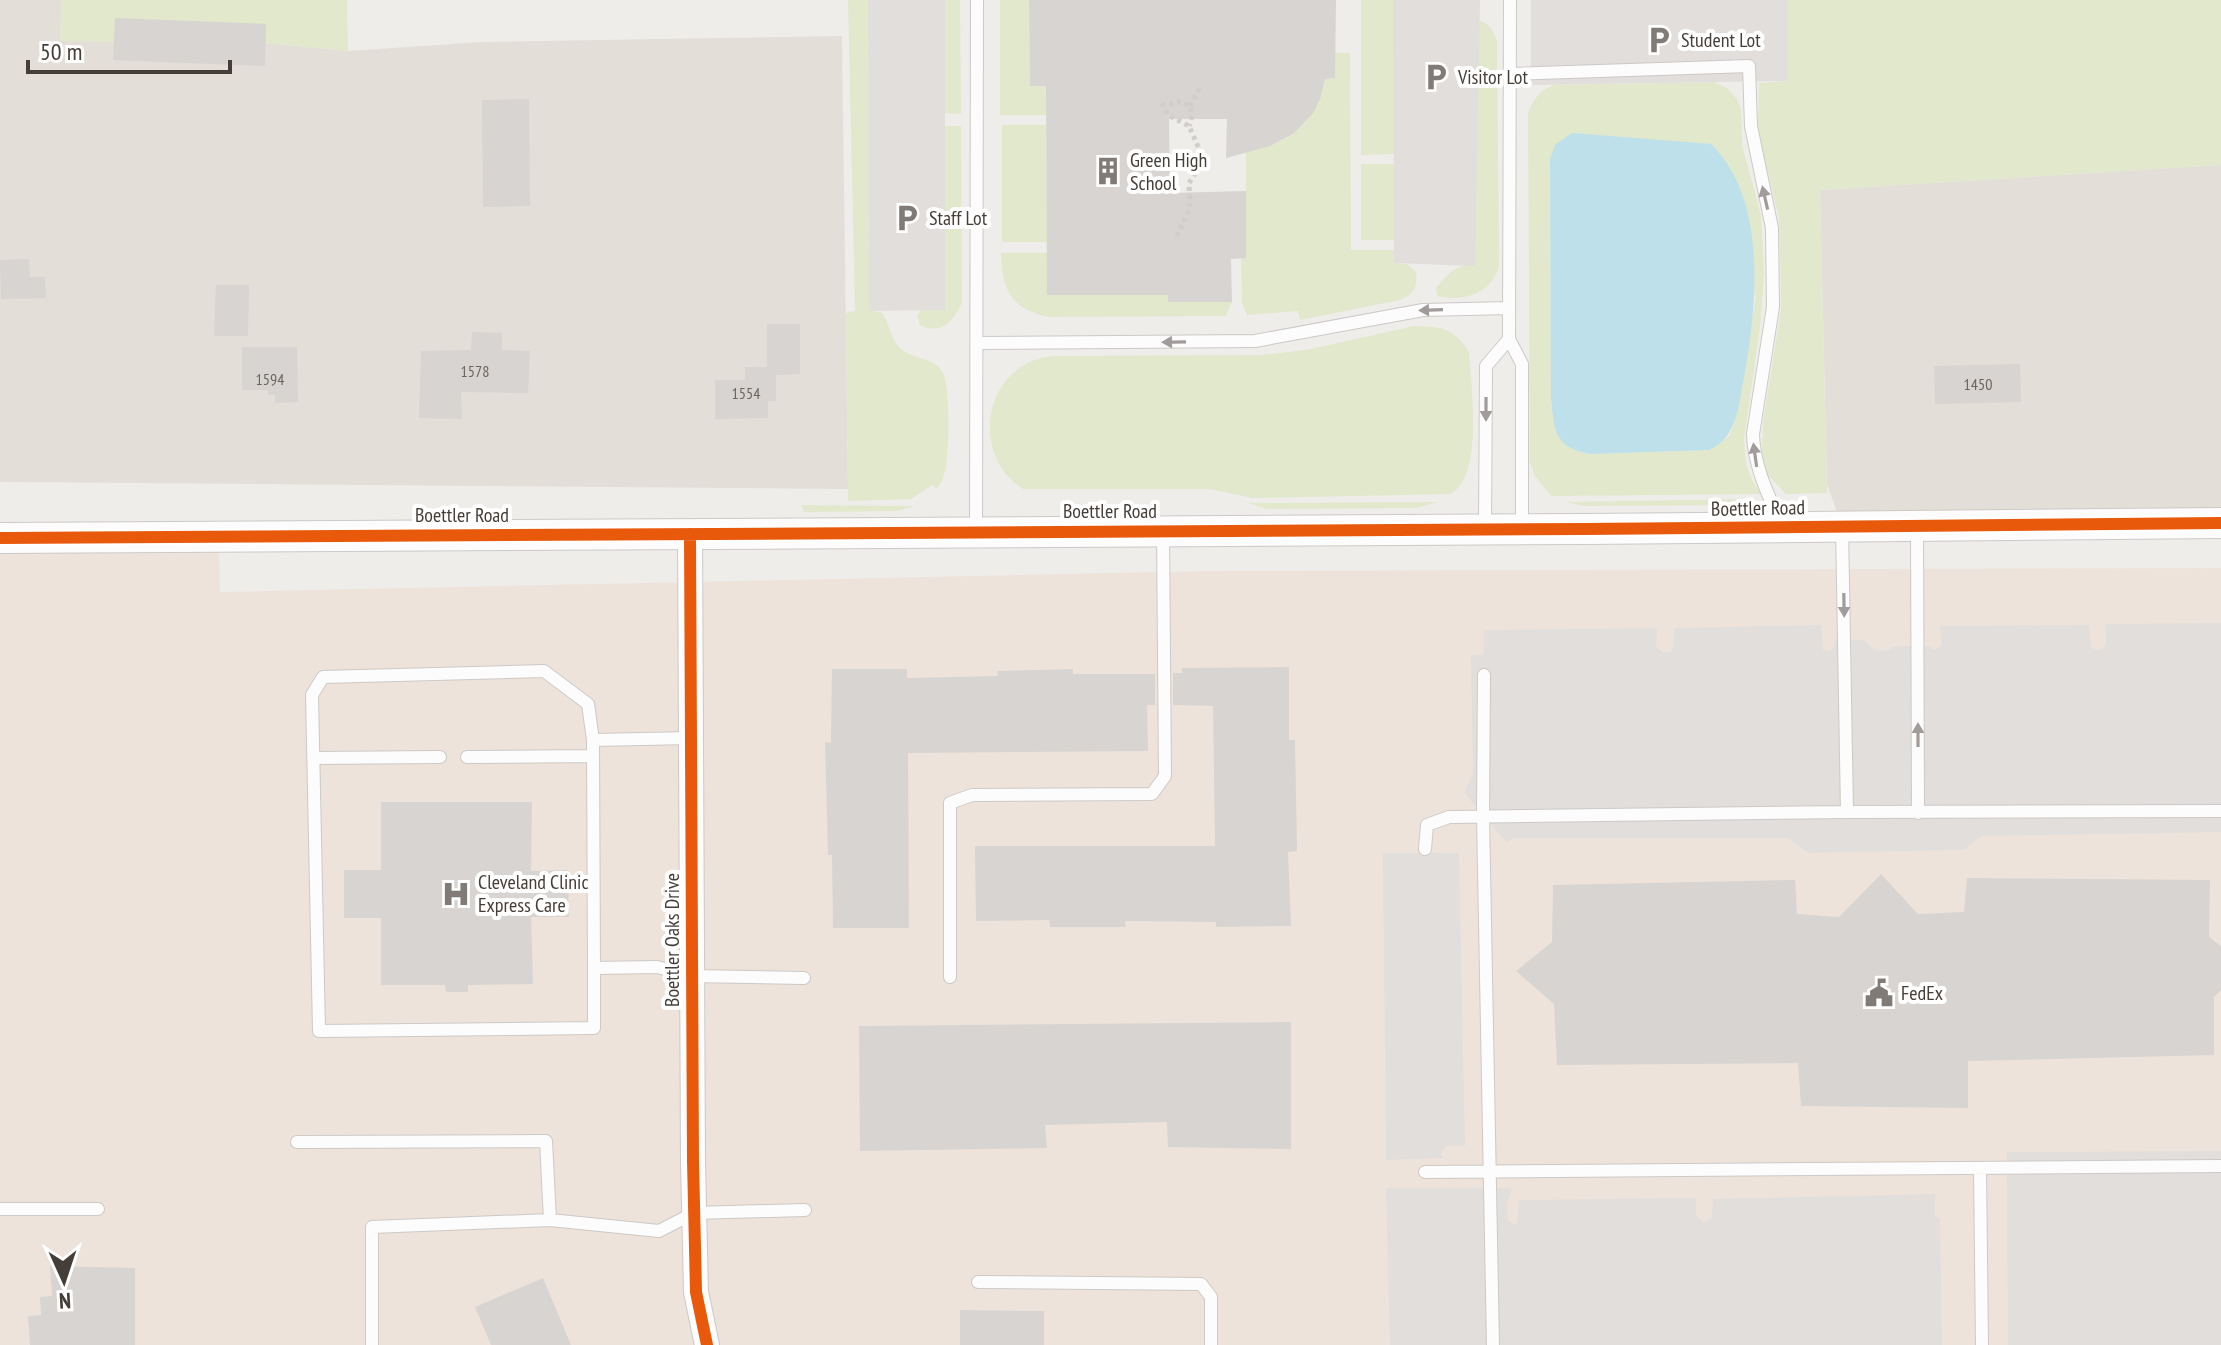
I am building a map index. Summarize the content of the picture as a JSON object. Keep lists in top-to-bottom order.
{
  "streets": {
    "street": ["Boettler Road", "Boettler Oaks Drive"]
  },
  "crossings": [
    ["Boettler Road", "Boettler Oaks Drive"]
  ],
  "places": {
    "parking": ["Student Lot", "Visitor Lot", "Staff Lot"],
    "building": ["Green High School"],
    "hospital": ["Cleveland Clinic Express Care"],
    "public building": ["FedEx"]
  },
  "house_numbers": [
    "1578",
    "1594",
    "1450",
    "1554"
  ],
  "scale_bar": "50 m",
  "north": "bottom"
}
